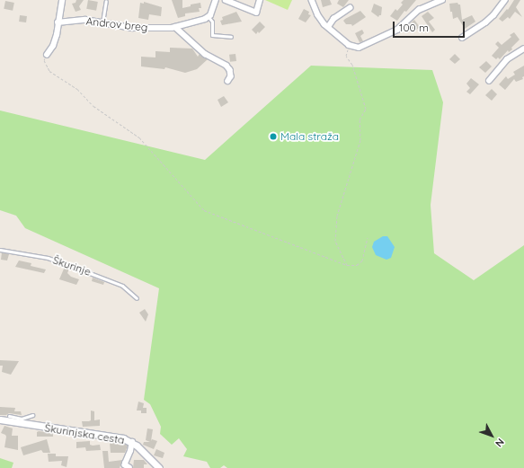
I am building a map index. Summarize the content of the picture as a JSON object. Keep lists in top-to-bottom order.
{
  "streets": {
    "street": ["Androv breg", "Škurinjska cesta"],
    "lane": ["Škurinje"]
  },
  "places": ["Mala straža"],
  "scale_bar": "100 m",
  "north": "bottom right"
}
